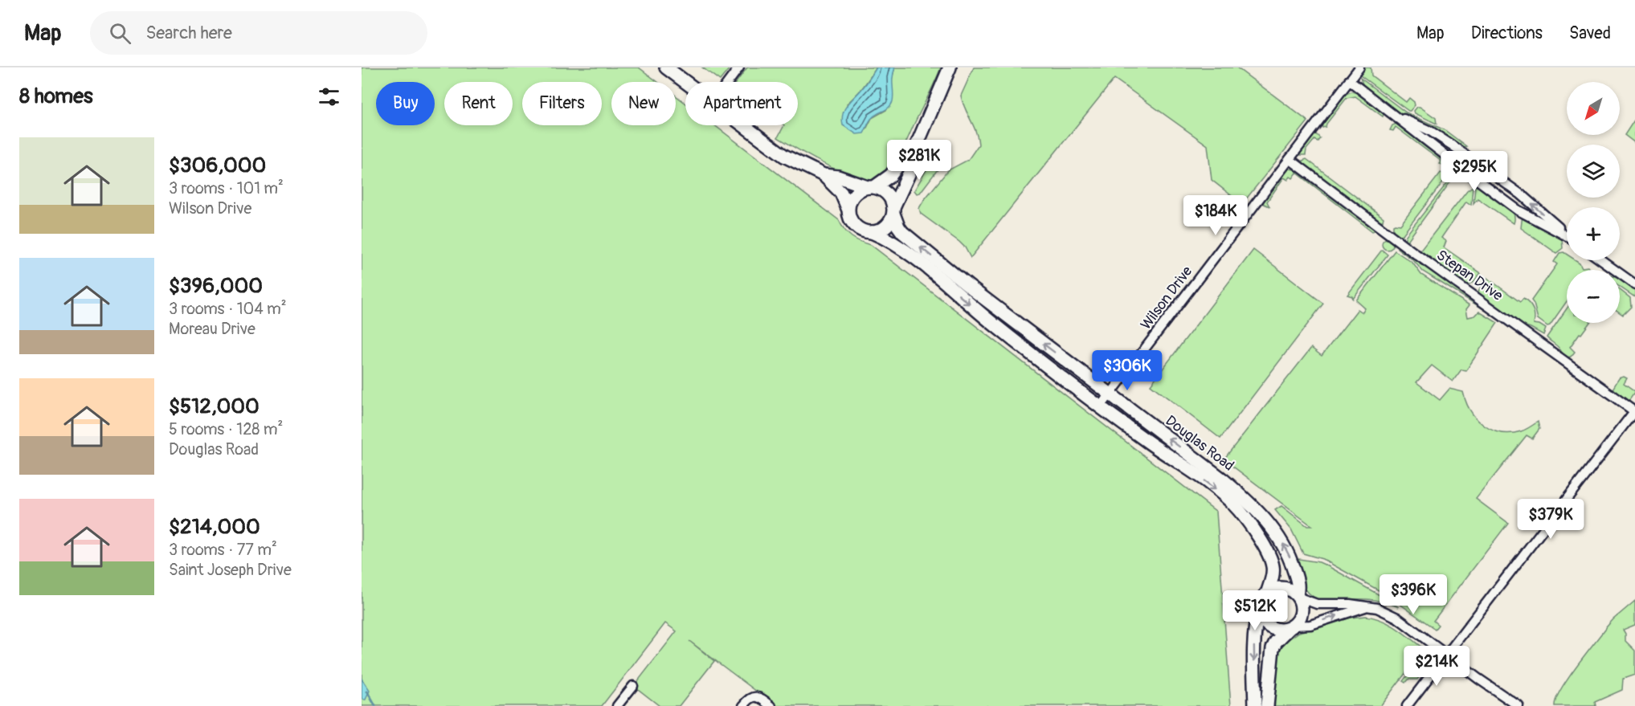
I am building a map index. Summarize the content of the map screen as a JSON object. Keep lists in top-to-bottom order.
{
  "streets": {
    "street": ["Stepan Drive", "Wilson Drive", "Douglas Road"]
  },
  "crossings": [
    ["Stepan Drive", "Wilson Drive"],
    ["Wilson Drive", "Douglas Road"]
  ],
  "north": "bottom left",
  "page": {
    "header": "Map",
    "search": "Search here",
    "nav": ["Map", "Directions", "Saved"],
    "heading": "8 homes",
    "map_buttons": ["+", "−"],
    "chip": [
      "Buy",
      "Rent",
      "Filters",
      "New",
      "Apartment"
    ],
    "list": [
      {
        "name": "$306,000",
        "note": "3 rooms · 101 m² · Wilson Drive"
      },
      {
        "name": "$396,000",
        "note": "3 rooms · 104 m² · Moreau Drive"
      },
      {
        "name": "$512,000",
        "note": "5 rooms · 128 m² · Douglas Road"
      },
      {
        "name": "$214,000",
        "note": "3 rooms · 77 m² · Saint Joseph Drive"
      }
    ],
    "price": [
      "$281K",
      "$295K",
      "$184K",
      "$306K",
      "$379K",
      "$396K",
      "$512K",
      "$214K"
    ]
  }
}
